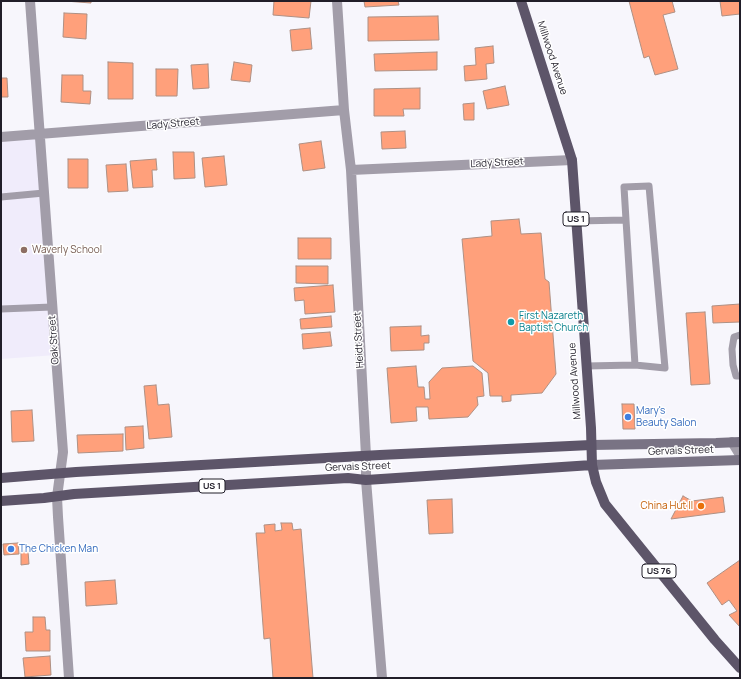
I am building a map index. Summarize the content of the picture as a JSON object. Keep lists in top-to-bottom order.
{
  "streets": {
    "main road": [
      "Millwood Avenue",
      "US 1",
      "Gervais Street",
      "US 76"
    ],
    "street": ["Lady Street", "Oak Street", "Heidt Street"]
  },
  "crossings": [
    ["Millwood Avenue", "Lady Street"],
    ["Millwood Avenue", "Gervais Street"],
    ["Lady Street", "Oak Street"],
    ["Lady Street", "Heidt Street"],
    ["Oak Street", "Gervais Street"],
    ["Heidt Street", "Gervais Street"]
  ],
  "places": [
    "Waverly School",
    "First Nazareth Baptist Church",
    "Mary's Beauty Salon",
    "China Hut II",
    "The Chicken Man"
  ]
}
